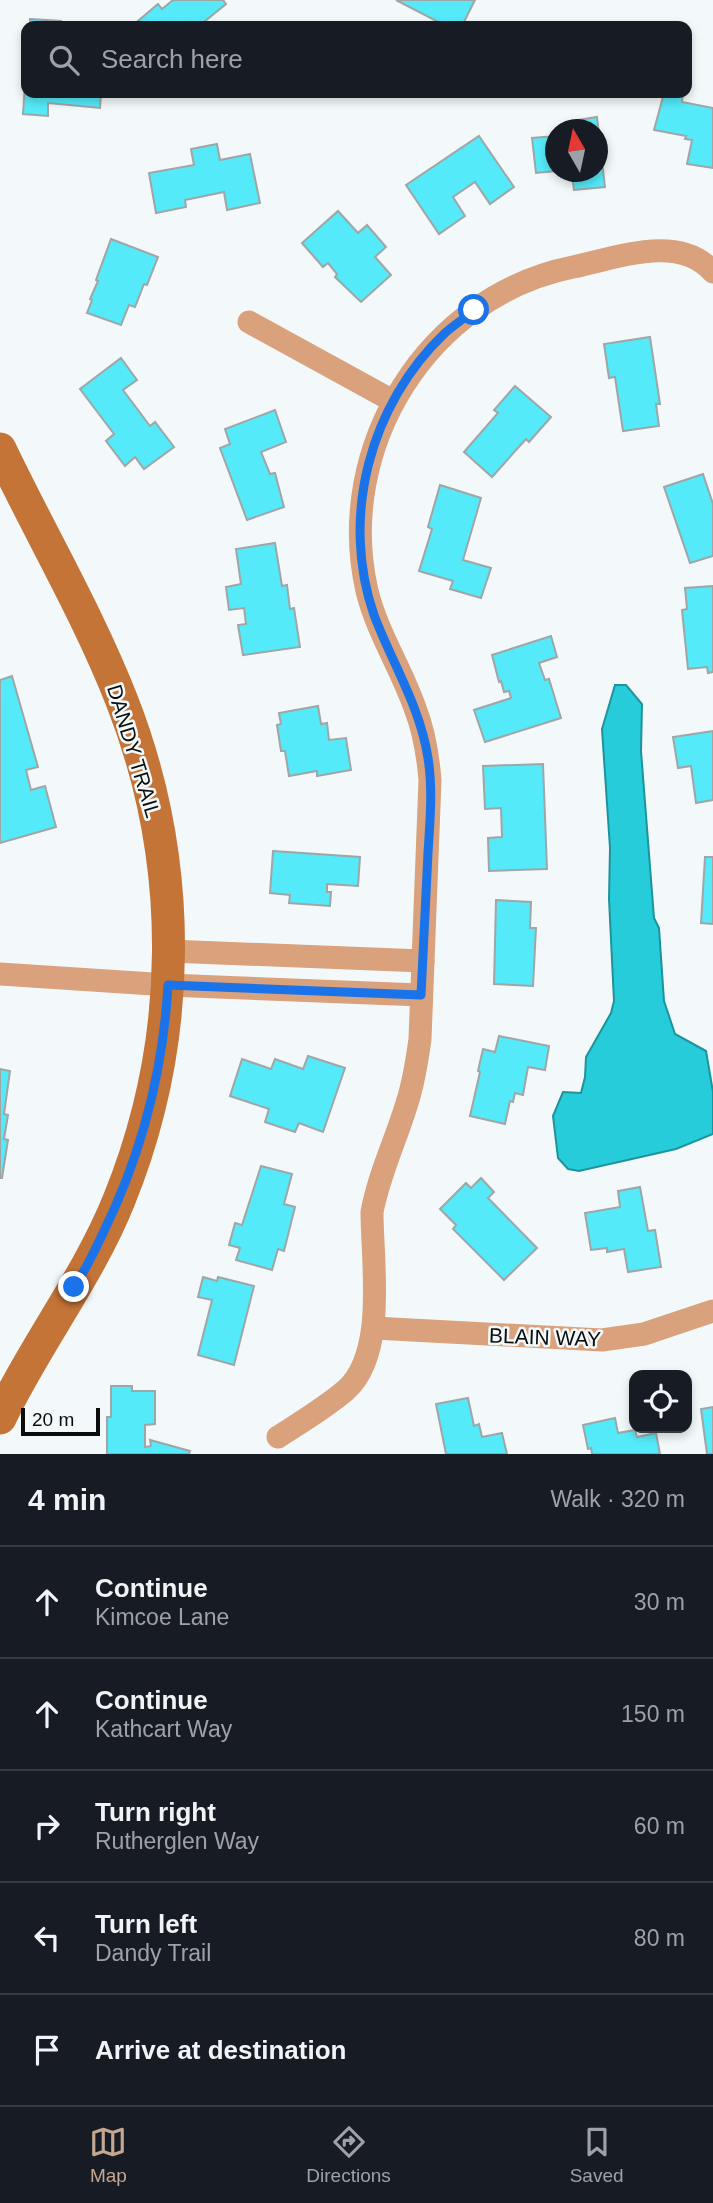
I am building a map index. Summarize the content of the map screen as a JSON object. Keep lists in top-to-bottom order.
{
  "streets": {
    "street": ["DANDY TRAIL", "BLAIN WAY"]
  },
  "scale_bar": "20 m",
  "north": "top",
  "page": {
    "search": "Search here",
    "scale": "20 m",
    "heading": ["4 min", "Walk · 320 m"],
    "list": [
      ["Continue", "Kimcoe Lane", "30 m"],
      ["Continue", "Kathcart Way", "150 m"],
      ["Turn right", "Rutherglen Way", "60 m"],
      ["Turn left", "Dandy Trail", "80 m"],
      "Arrive at destination"
    ],
    "nav": ["Map", "Directions", "Saved"]
  }
}
